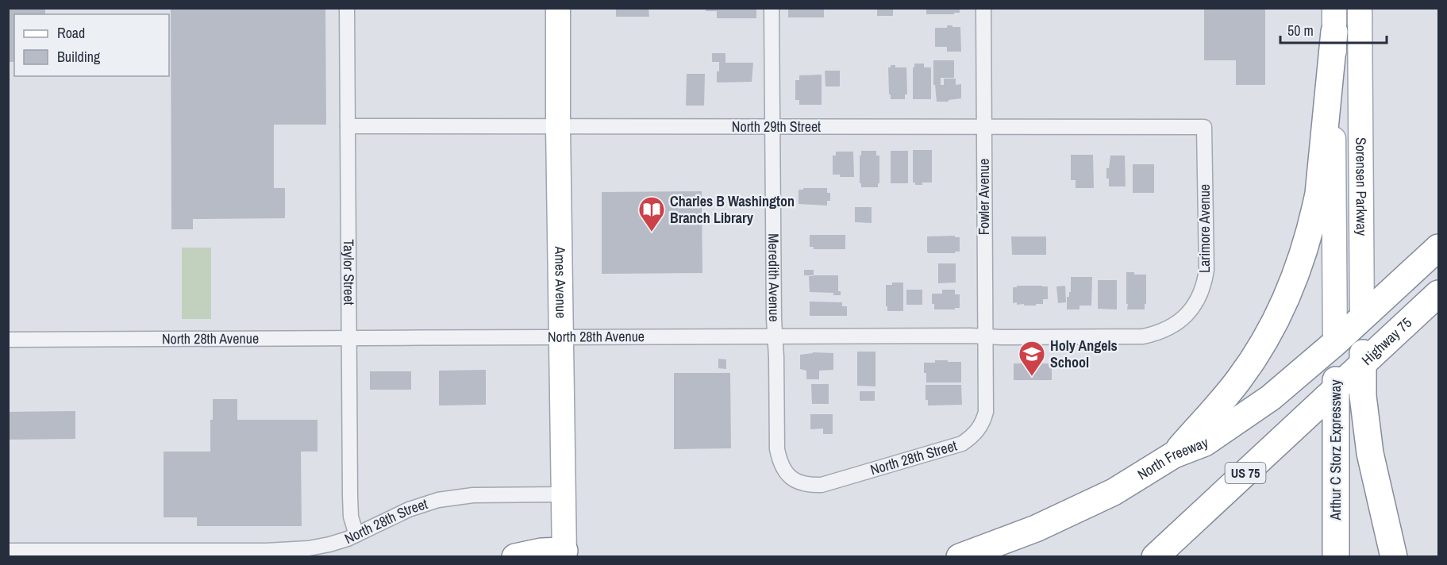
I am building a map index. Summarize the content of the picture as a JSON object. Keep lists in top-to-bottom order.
{
  "streets": {
    "highway": [
      "Sorensen Parkway",
      "Highway 75",
      "Arthur C Storz Expressway",
      "North Freeway",
      "US 75"
    ],
    "main road": ["Ames Avenue"],
    "street": [
      "North 29th Street",
      "Fowler Avenue",
      "Larimore Avenue",
      "Taylor Street",
      "Meredith Avenue",
      "North 28th Avenue",
      "North 28th Street"
    ]
  },
  "crossings": [
    ["North 29th Street", "Fowler Avenue"],
    ["North 29th Street", "Larimore Avenue"],
    ["North 29th Street", "Taylor Street"],
    ["North 29th Street", "Meredith Avenue"],
    ["North 29th Street", "Ames Avenue"],
    ["Sorensen Parkway", "Highway 75"],
    ["Sorensen Parkway", "Arthur C Storz Expressway"],
    ["Sorensen Parkway", "North Freeway"],
    ["Fowler Avenue", "North 28th Avenue"],
    ["Fowler Avenue", "North 28th Street"],
    ["Larimore Avenue", "North 28th Avenue"],
    ["Taylor Street", "North 28th Avenue"],
    ["Taylor Street", "North 28th Street"],
    ["Meredith Avenue", "North 28th Avenue"],
    ["Meredith Avenue", "North 28th Street"],
    ["Ames Avenue", "North 28th Avenue"],
    ["Ames Avenue", "North 28th Street"],
    ["Highway 75", "Arthur C Storz Expressway"],
    ["Highway 75", "US 75"],
    ["Arthur C Storz Expressway", "North Freeway"],
    ["Arthur C Storz Expressway", "US 75"]
  ],
  "places": {
    "library": ["Charles B Washington Branch Library"],
    "school or university": ["Holy Angels School"]
  },
  "legend": ["Road", "Building"],
  "scale_bar": "50 m"
}
